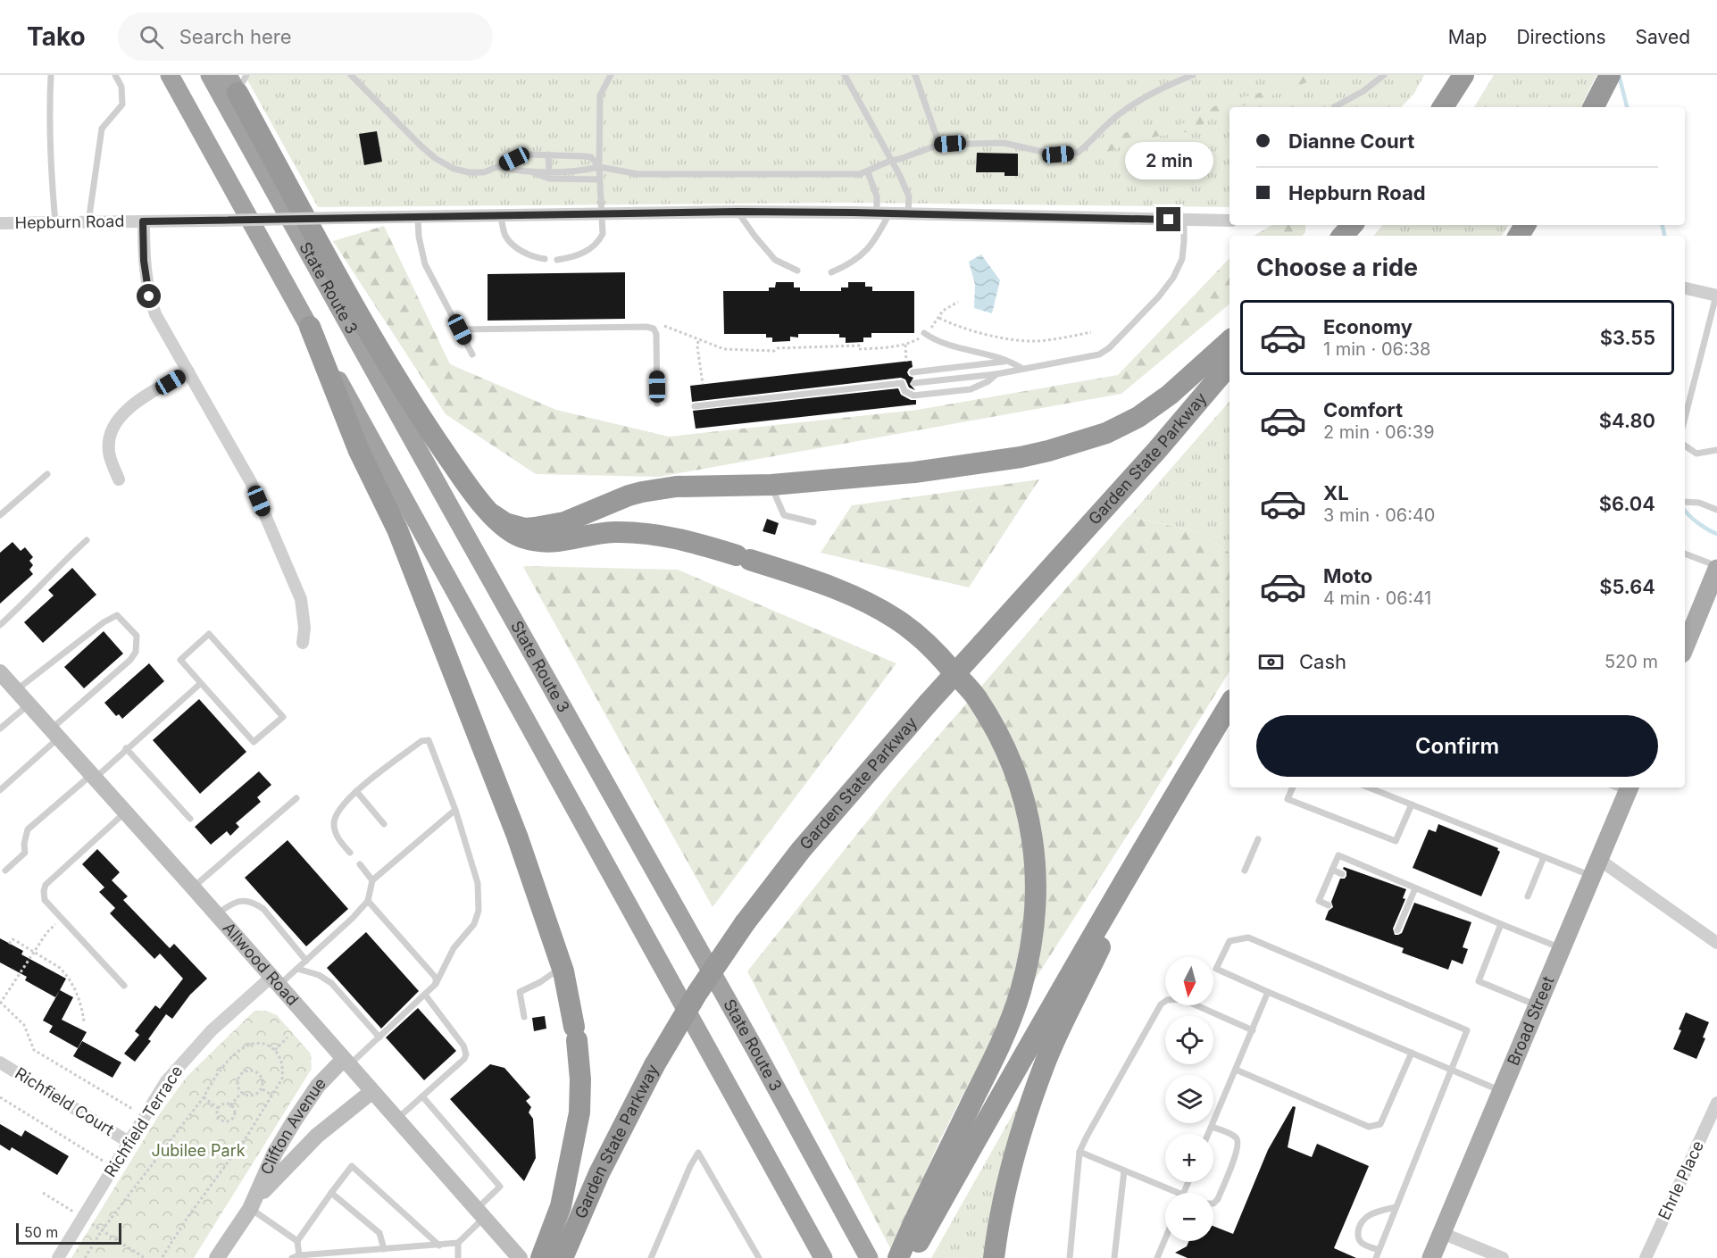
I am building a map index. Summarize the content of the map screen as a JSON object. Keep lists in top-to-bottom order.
{
  "streets": {
    "highway": ["State Route 3", "Garden State Parkway"],
    "main road": ["Allwood Road", "Broad Street", "Clifton Avenue"],
    "street": [
      "Hepburn Road",
      "Richfield Court",
      "Richfield Terrace",
      "Ehrle Place"
    ]
  },
  "crossings": [
    ["Allwood Road", "Richfield Terrace"],
    ["Allwood Road", "Clifton Avenue"],
    ["Richfield Court", "Richfield Terrace"]
  ],
  "parks": ["Jubilee Park"],
  "scale_bar": "50 m",
  "north": "bottom",
  "page": {
    "header": "Tako",
    "search": "Search here",
    "nav": ["Map", "Directions", "Saved"],
    "banner": ["Dianne Court", "Hepburn Road"],
    "bubble": "2 min",
    "heading": "Choose a ride",
    "list": [
      {
        "name": "Economy",
        "note": "1 min · 06:38",
        "value": "$3.55"
      },
      {
        "name": "Comfort",
        "note": "2 min · 06:39",
        "value": "$4.80"
      },
      {
        "name": "XL",
        "note": "3 min · 06:40",
        "value": "$6.04"
      },
      {
        "name": "Moto",
        "note": "4 min · 06:41",
        "value": "$5.64"
      }
    ],
    "pay": ["Cash", "520 m"],
    "buttons": "Confirm",
    "map_buttons": ["+", "−"],
    "scale": "50 m"
  }
}
